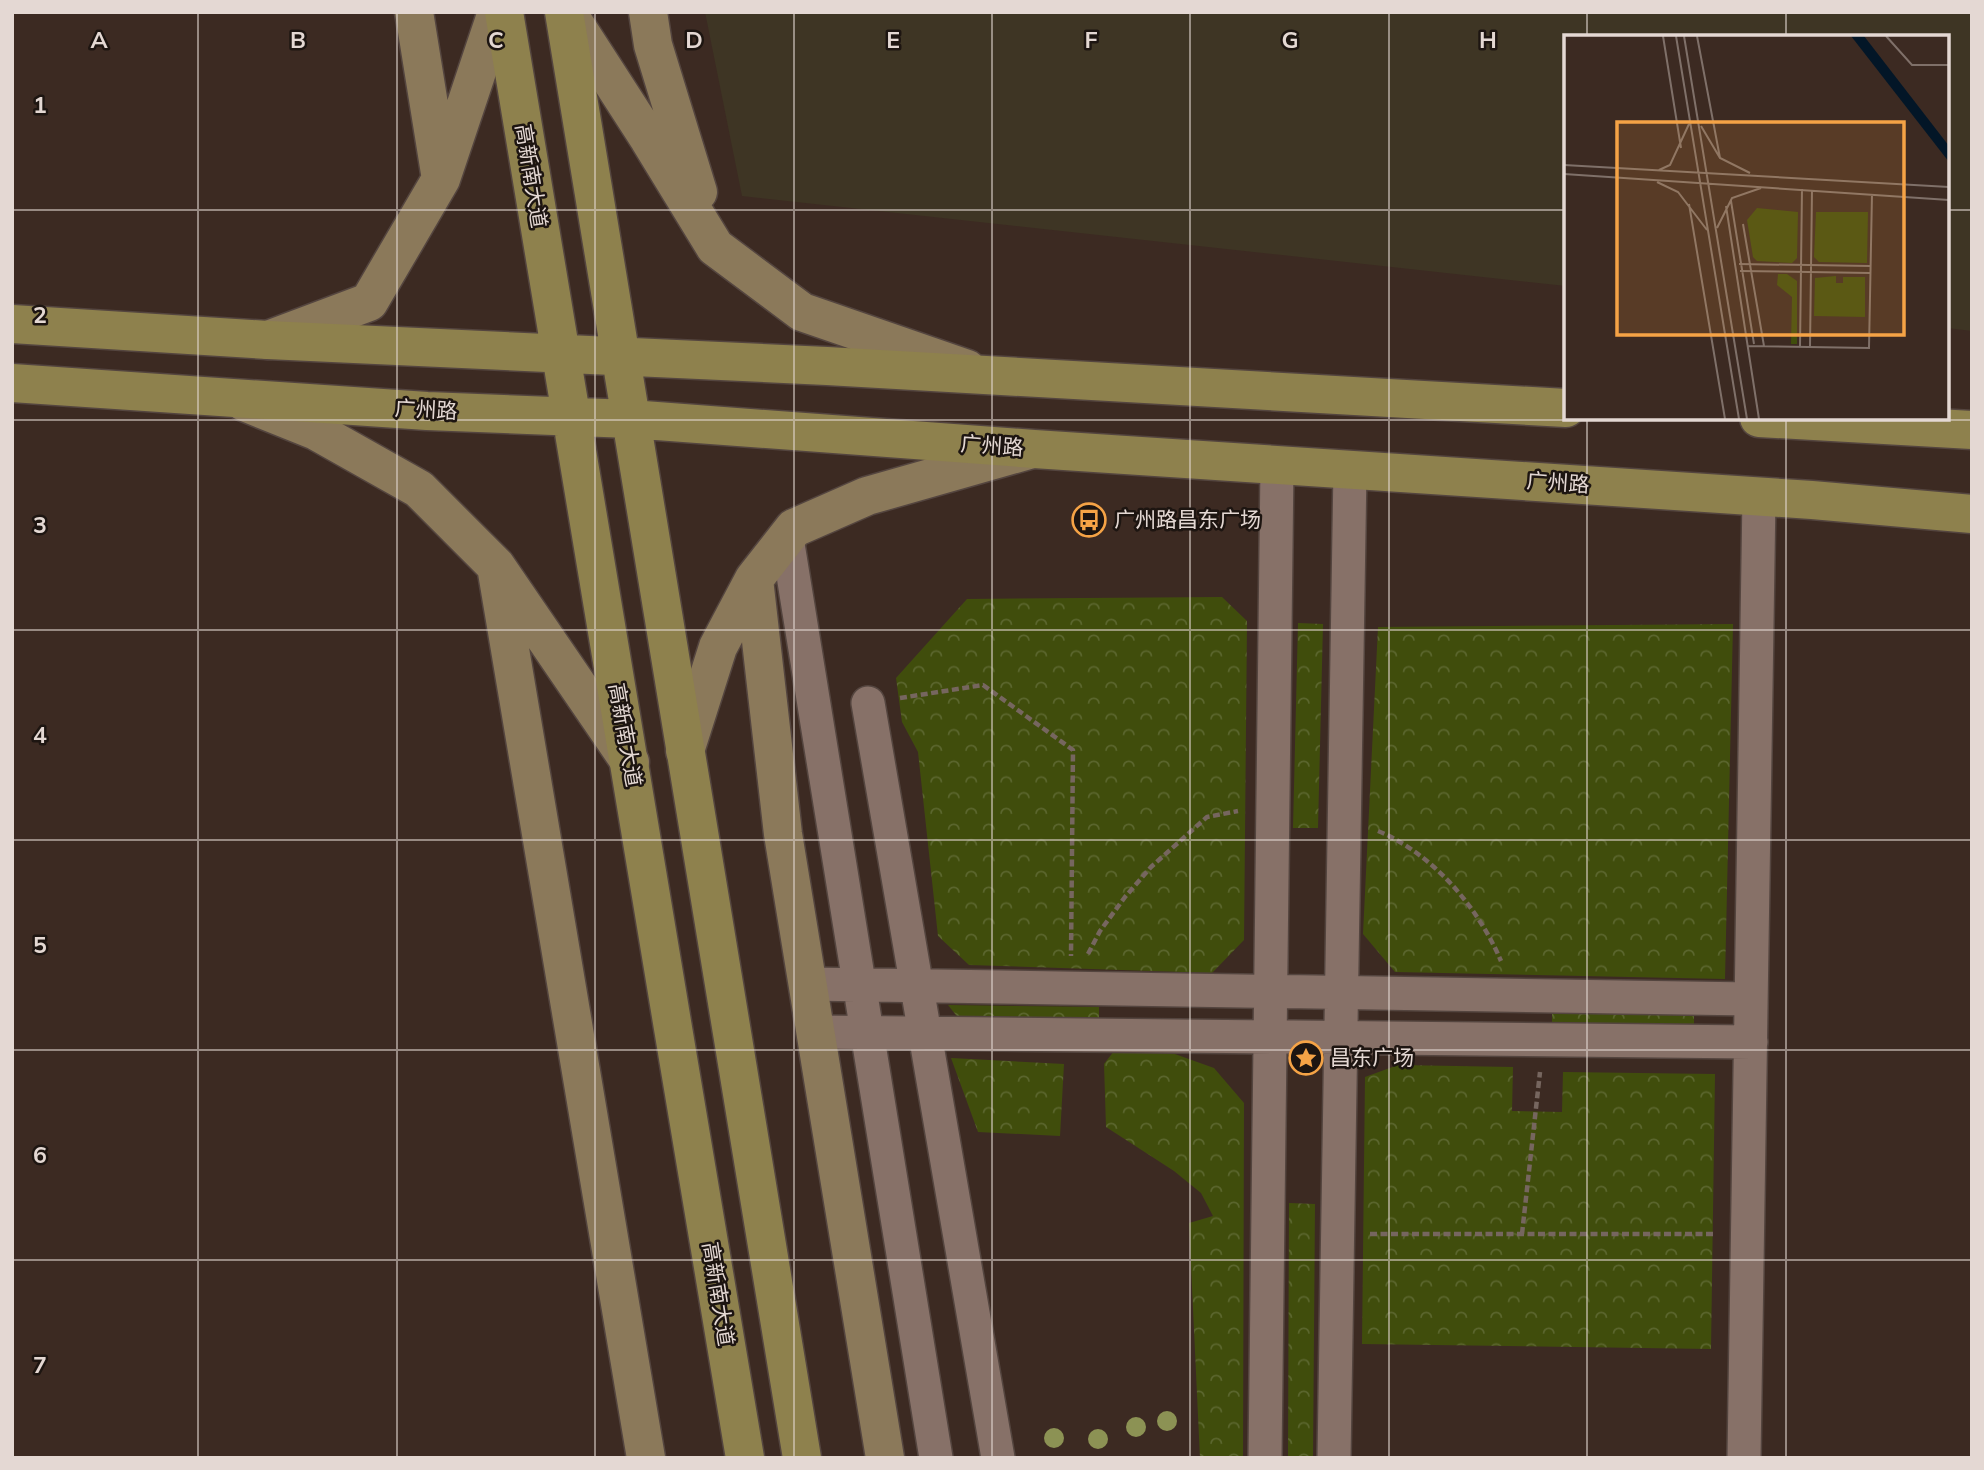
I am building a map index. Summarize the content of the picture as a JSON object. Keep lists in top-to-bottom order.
{
  "streets": {
    "main road": ["高新南大道", "广州路"]
  },
  "crossings": [
    ["高新南大道", "广州路"]
  ],
  "places": {
    "bus stop": ["广州路昌东广场"],
    "place": ["昌东广场"]
  },
  "grid": {
    "columns": [
      "A",
      "B",
      "C",
      "D",
      "E",
      "F",
      "G",
      "H"
    ],
    "rows": [
      "1",
      "2",
      "3",
      "4",
      "5",
      "6",
      "7"
    ]
  }
}
